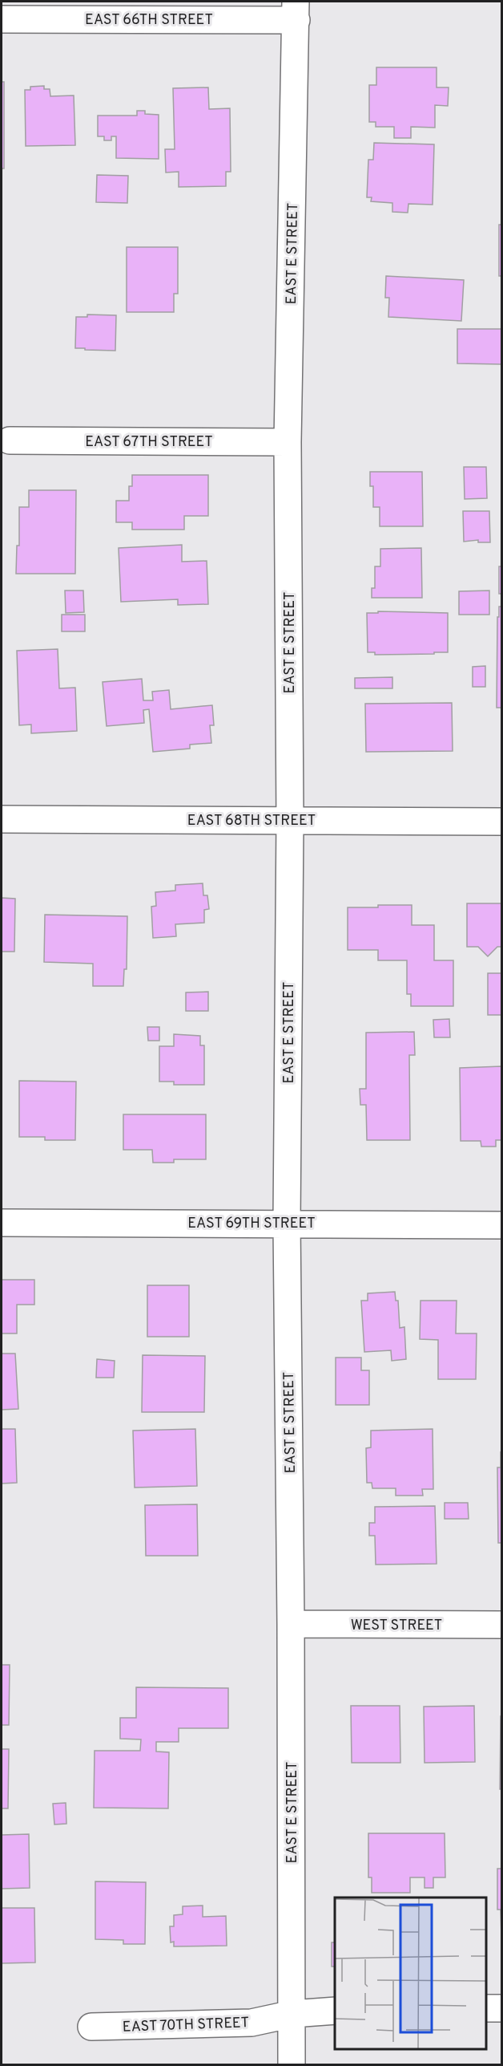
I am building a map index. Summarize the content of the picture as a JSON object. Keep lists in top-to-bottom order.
{
  "streets": {
    "street": [
      "EAST 66TH STREET",
      "EAST E STREET",
      "EAST 67TH STREET",
      "EAST 68TH STREET",
      "EAST 69TH STREET",
      "WEST STREET",
      "EAST 70TH STREET"
    ]
  },
  "crossings": [
    ["EAST 66TH STREET", "EAST E STREET"],
    ["EAST E STREET", "EAST 67TH STREET"],
    ["EAST E STREET", "EAST 68TH STREET"],
    ["EAST E STREET", "EAST 69TH STREET"],
    ["EAST E STREET", "WEST STREET"],
    ["EAST E STREET", "EAST 70TH STREET"]
  ]
}
